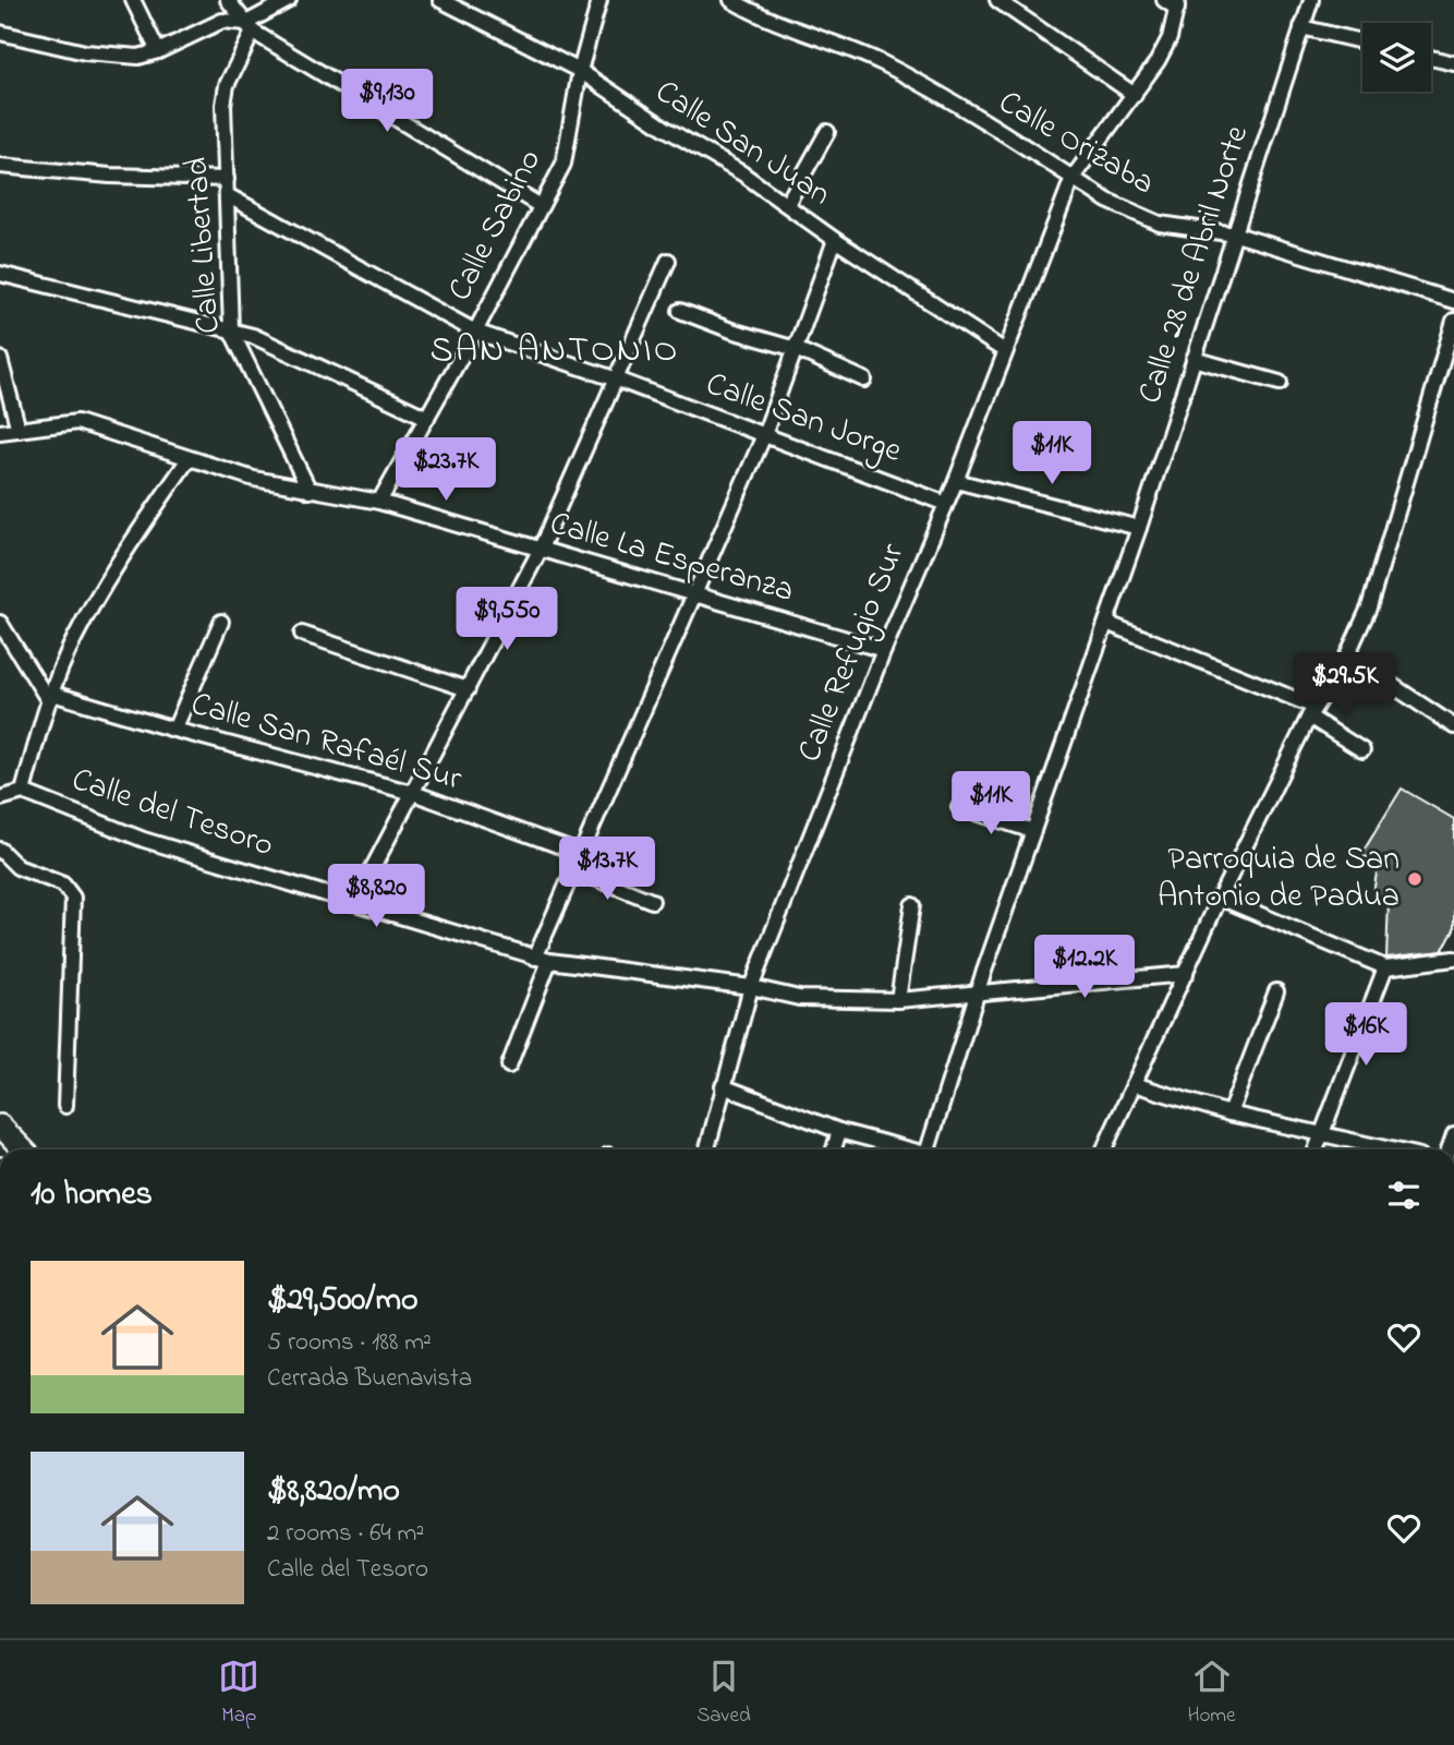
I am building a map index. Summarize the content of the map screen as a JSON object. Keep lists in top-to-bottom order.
{
  "streets": {
    "street": [
      "Calle San Juan",
      "Calle Orizaba",
      "Calle Sabino",
      "Calle Libertad",
      "Calle 28 de Abril Norte",
      "Calle San Jorge",
      "Calle La Esperanza",
      "Calle Refugio Sur",
      "Calle San Rafaél Sur",
      "Calle del Tesoro"
    ]
  },
  "crossings": [
    ["Calle San Juan", "Calle Sabino"],
    ["Calle San Juan", "Calle Refugio Sur"],
    ["Calle Orizaba", "Calle 28 de Abril Norte"],
    ["Calle Orizaba", "Calle Refugio Sur"],
    ["Calle Sabino", "Calle San Jorge"],
    ["Calle Sabino", "Calle La Esperanza"],
    ["Calle Libertad", "Calle San Jorge"],
    ["Calle Libertad", "Calle La Esperanza"],
    ["Calle 28 de Abril Norte", "Calle del Tesoro"],
    ["Calle San Jorge", "Calle Refugio Sur"],
    ["Calle La Esperanza", "Calle Refugio Sur"],
    ["Calle Refugio Sur", "Calle del Tesoro"]
  ],
  "districts": ["SAN ANTONIO"],
  "places": ["Parroquia de San Antonio de Padua"],
  "page": {
    "price": [
      "$9,130",
      "$11K",
      "$23.7K",
      "$9,550",
      "$29.5K",
      "$11K",
      "$13.7K",
      "$8,820",
      "$12.2K",
      "$16K"
    ],
    "heading": "10 homes",
    "list": [
      {
        "name": "$29,500/mo",
        "note": "5 rooms · 188 m² · Cerrada Buenavista"
      },
      {
        "name": "$8,820/mo",
        "note": "2 rooms · 64 m² · Calle del Tesoro"
      }
    ],
    "tabs": ["Map", "Saved", "Home"]
  }
}
